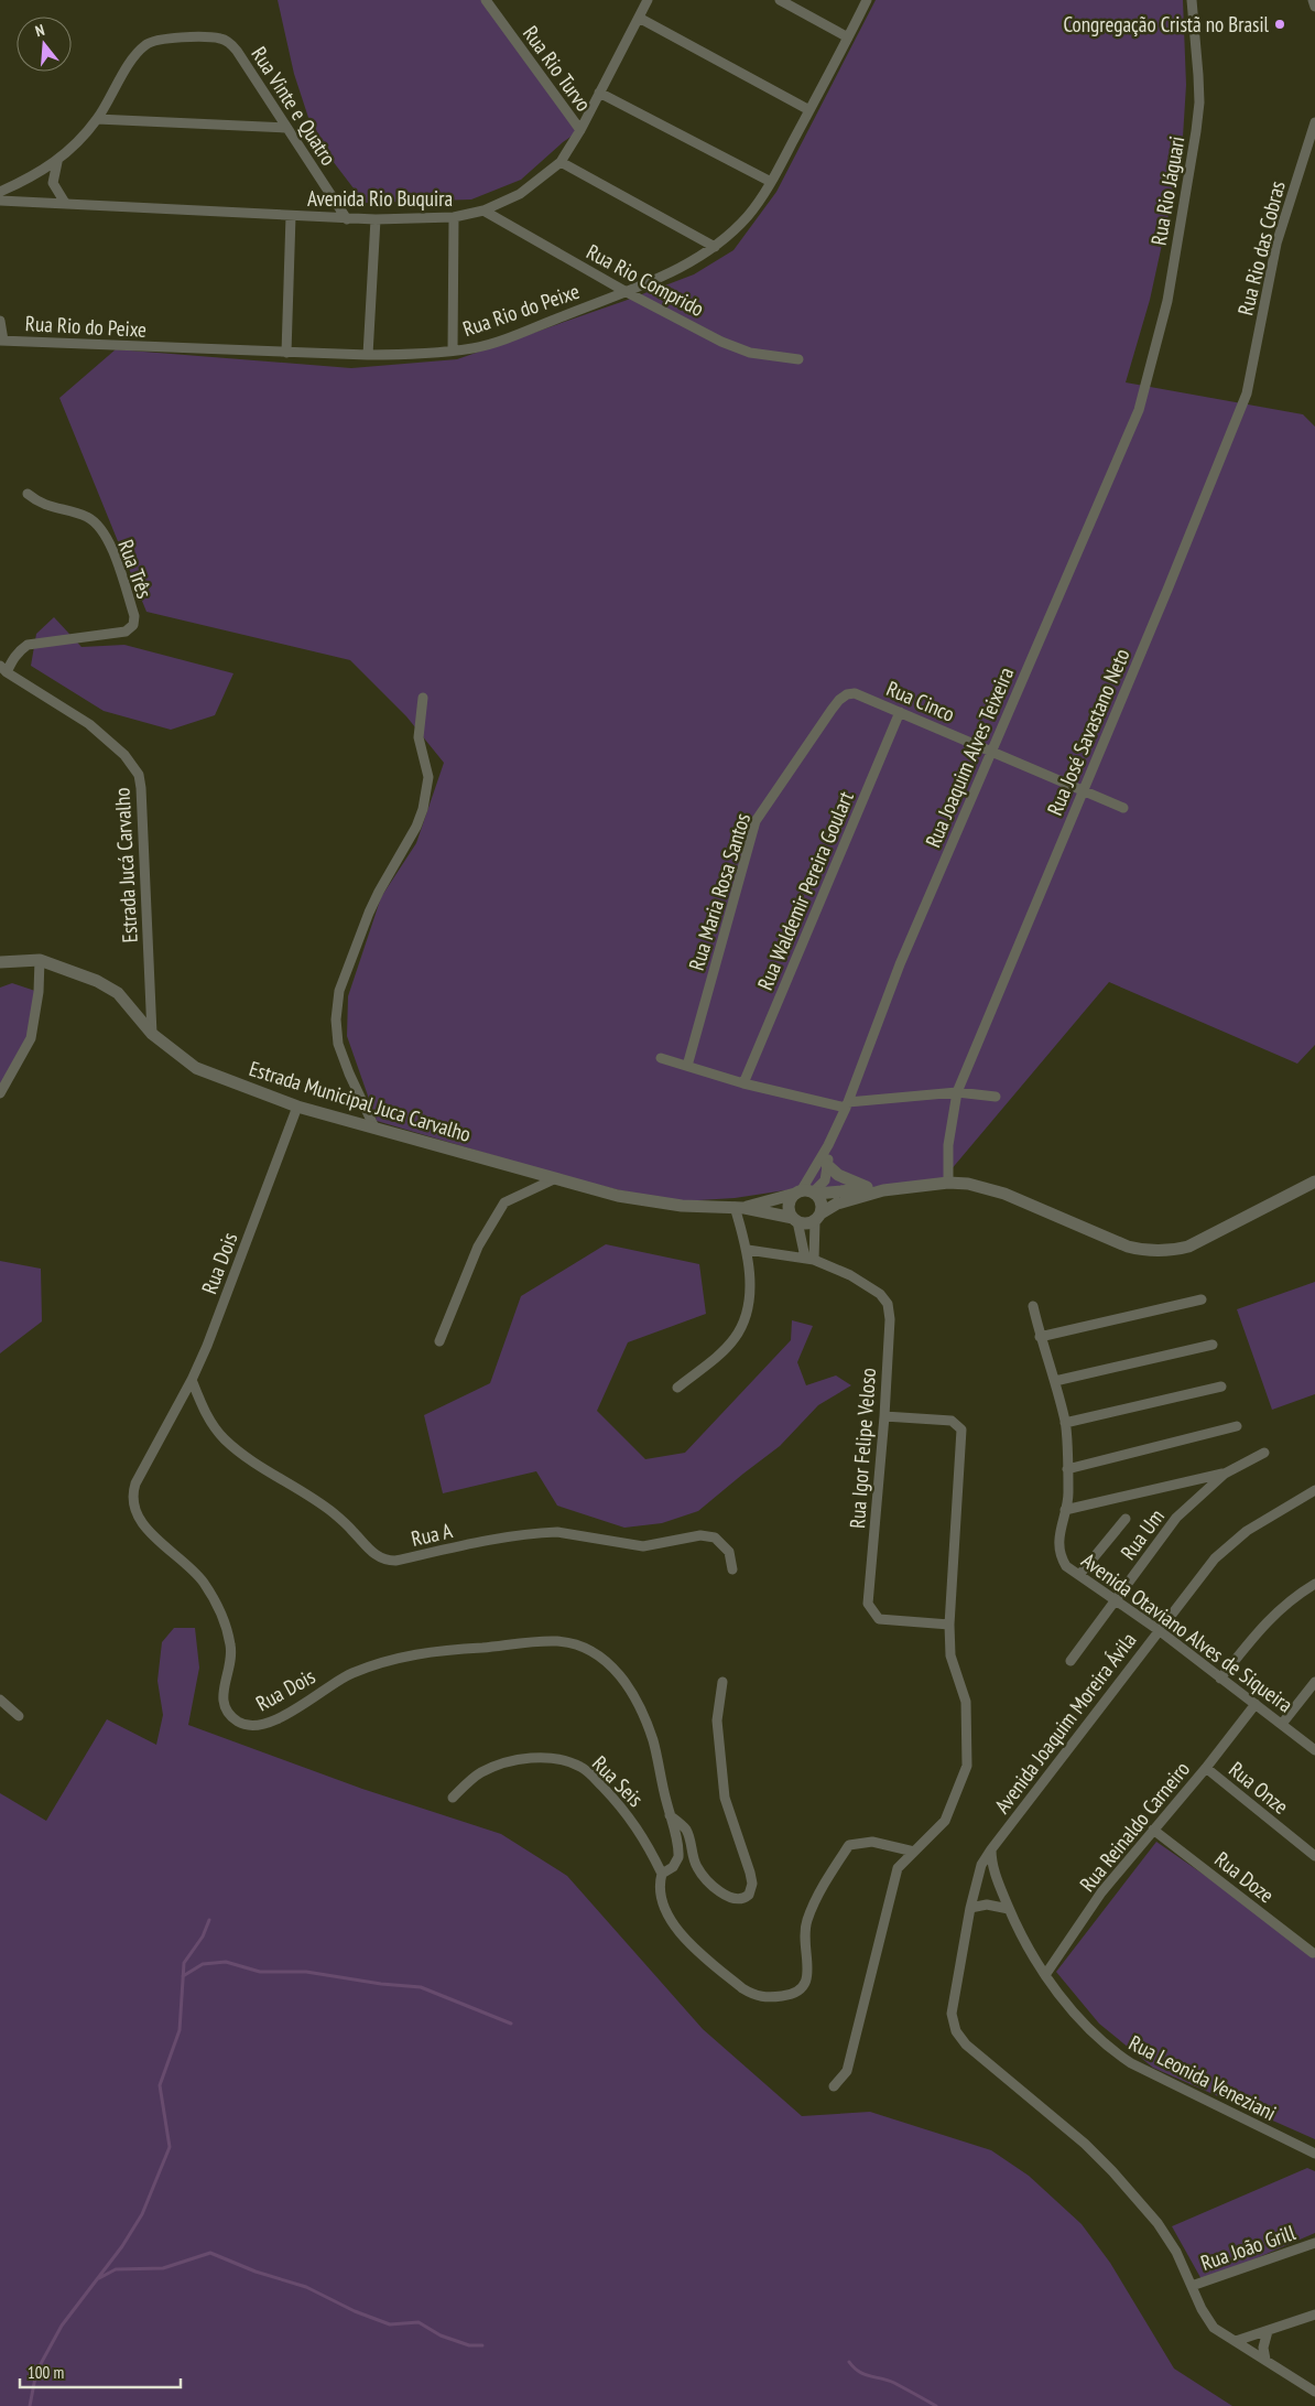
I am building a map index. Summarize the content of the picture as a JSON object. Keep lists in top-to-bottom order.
{
  "streets": {
    "street": [
      "Rua Rio Turvo",
      "Rua Vinte e Quatro",
      "Rua Rio Jáguari",
      "Avenida Rio Buquira",
      "Rua Rio das Cobras",
      "Rua Rio Comprido",
      "Rua Rio do Peixe",
      "Rua Três",
      "Rua Cinco",
      "Rua José Savastano Neto",
      "Rua Joaquim Alves Teixeira",
      "Estrada Jucá Carvalho",
      "Rua Waldemir Pereira Goulart",
      "Rua Maria Rosa Santos",
      "Estrada Municipal Juca Carvalho",
      "Rua Dois",
      "Rua Igor Felipe Veloso",
      "Rua A",
      "Rua Um",
      "Avenida Otaviano Alves de Siqueira",
      "Avenida Joaquim Moreira Ávila",
      "Rua Seis",
      "Rua Onze",
      "Rua Reinaldo Carneiro",
      "Rua Doze",
      "Rua Leonida Veneziani",
      "Rua João Grill"
    ]
  },
  "crossings": [
    ["Rua Rio Turvo", "Avenida Rio Buquira"],
    ["Rua Vinte e Quatro", "Avenida Rio Buquira"],
    ["Rua Rio Jáguari", "Rua Joaquim Alves Teixeira"],
    ["Avenida Rio Buquira", "Rua Rio Comprido"],
    ["Rua Rio das Cobras", "Rua José Savastano Neto"],
    ["Rua Rio Comprido", "Rua Rio do Peixe"],
    ["Rua Três", "Estrada Jucá Carvalho"],
    ["Rua Cinco", "Rua José Savastano Neto"],
    ["Rua Cinco", "Rua Joaquim Alves Teixeira"],
    ["Rua Cinco", "Rua Waldemir Pereira Goulart"],
    ["Rua Cinco", "Rua Maria Rosa Santos"],
    ["Estrada Jucá Carvalho", "Estrada Municipal Juca Carvalho"],
    ["Estrada Municipal Juca Carvalho", "Rua Dois"],
    ["Rua Dois", "Rua A"],
    ["Rua Dois", "Rua Seis"],
    ["Rua Um", "Avenida Otaviano Alves de Siqueira"],
    ["Avenida Otaviano Alves de Siqueira", "Avenida Joaquim Moreira Ávila"],
    ["Avenida Otaviano Alves de Siqueira", "Rua Reinaldo Carneiro"],
    ["Avenida Joaquim Moreira Ávila", "Rua Leonida Veneziani"],
    ["Avenida Joaquim Moreira Ávila", "Rua João Grill"],
    ["Rua Onze", "Rua Reinaldo Carneiro"],
    ["Rua Reinaldo Carneiro", "Rua Doze"],
    ["Rua Reinaldo Carneiro", "Rua Leonida Veneziani"]
  ],
  "places": ["Congregação Cristã no Brasil"],
  "scale_bar": "100 m",
  "north": "top"
}
